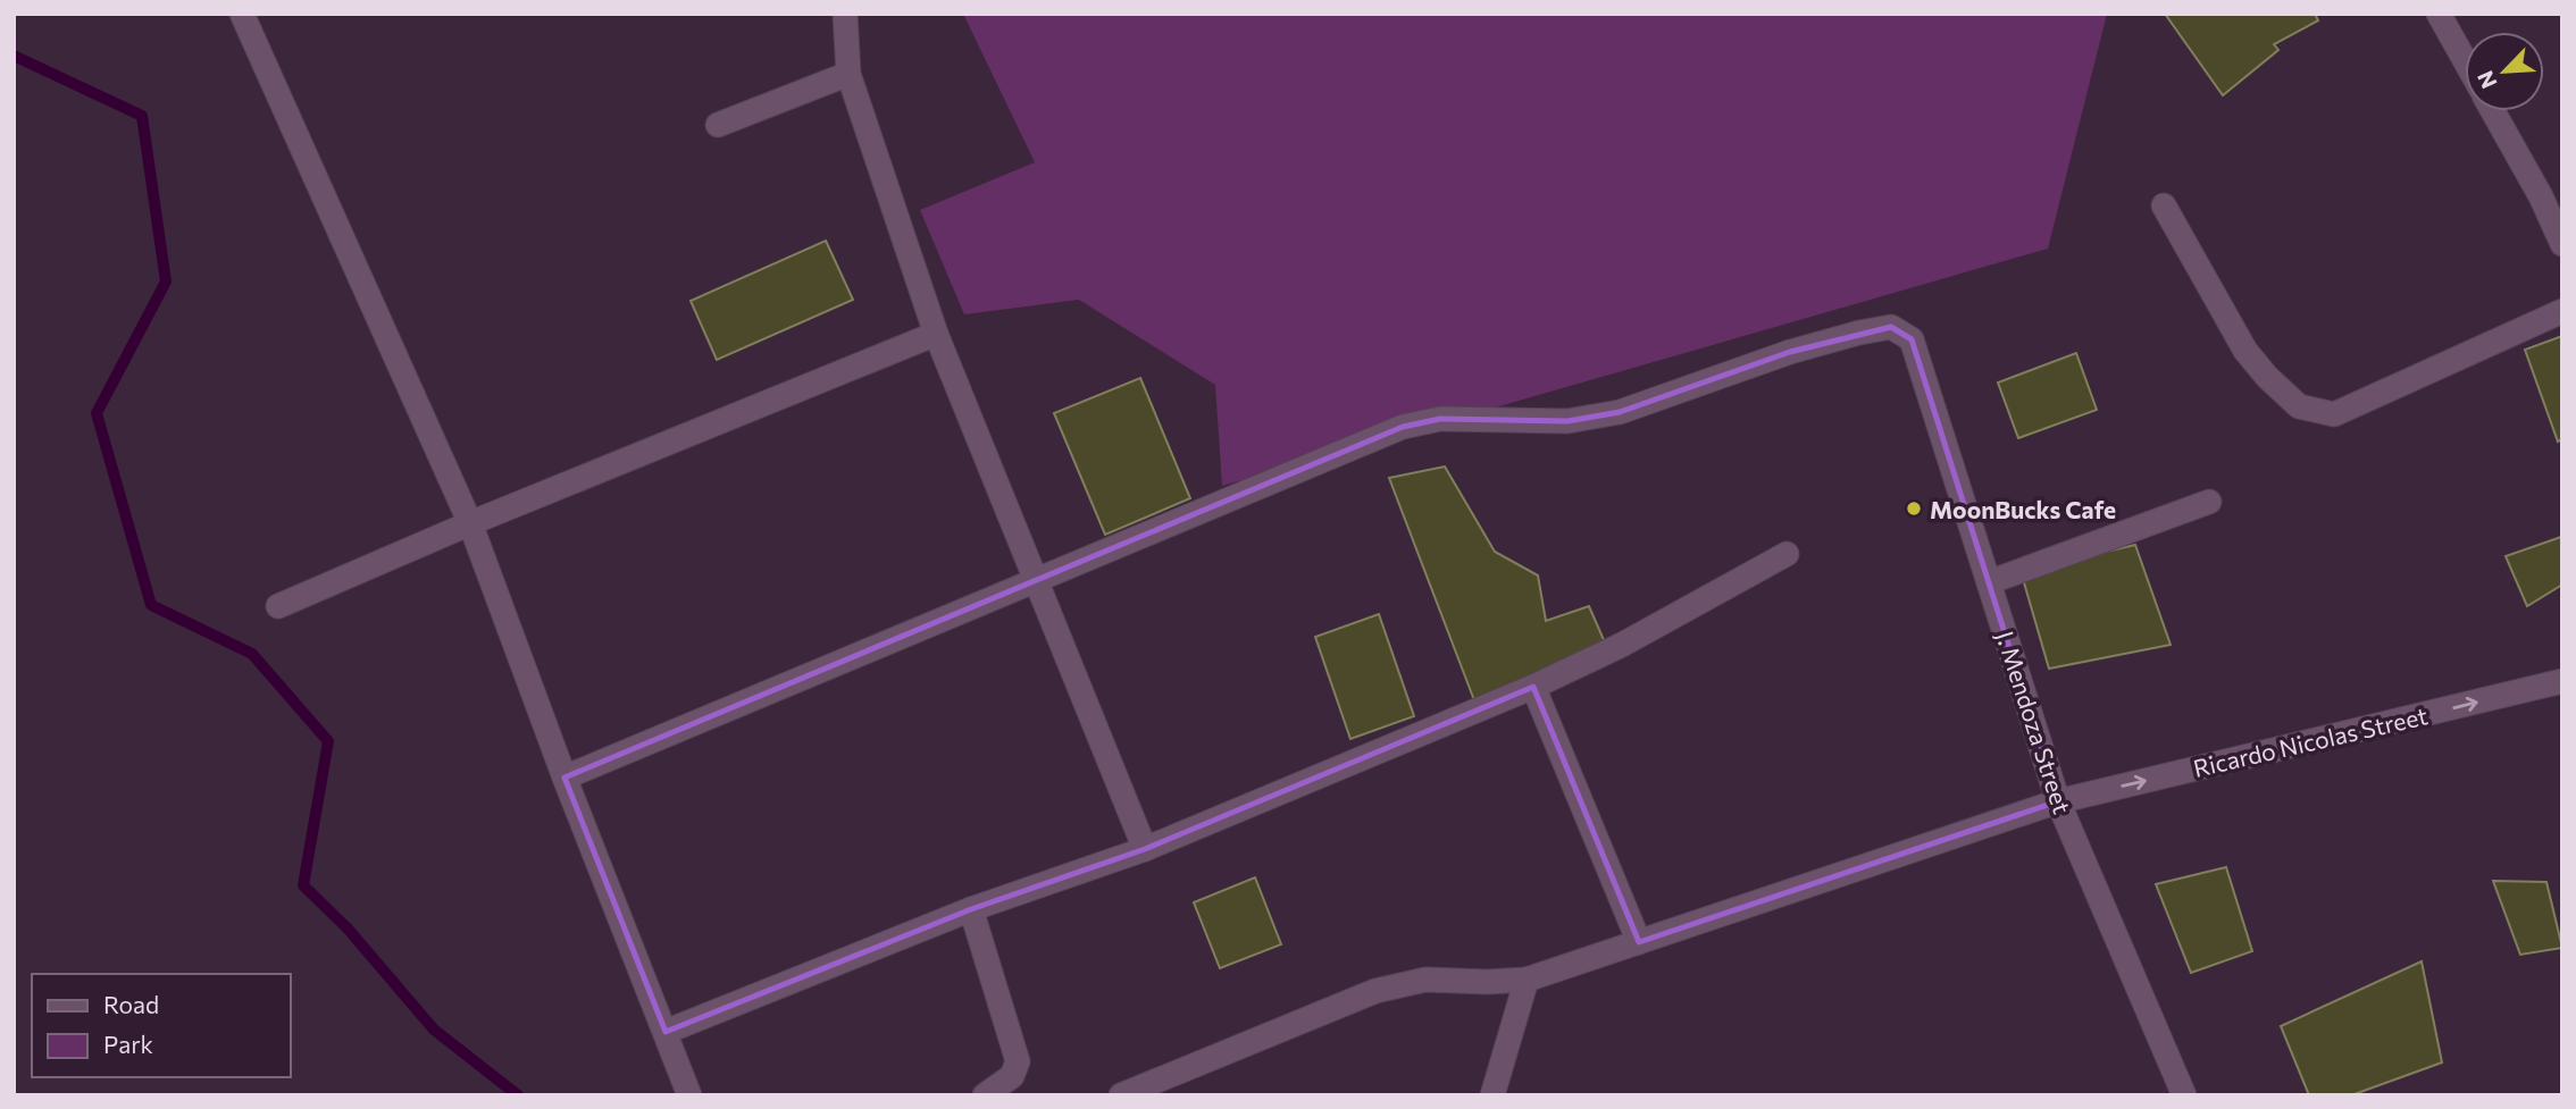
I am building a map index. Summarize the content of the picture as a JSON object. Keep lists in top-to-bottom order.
{
  "streets": {
    "street": ["J. Mendoza Street", "Ricardo Nicolas Street"]
  },
  "crossings": [
    ["J. Mendoza Street", "Ricardo Nicolas Street"]
  ],
  "places": ["MoonBucks Cafe"],
  "legend": ["Road", "Park"],
  "north": "bottom left"
}
